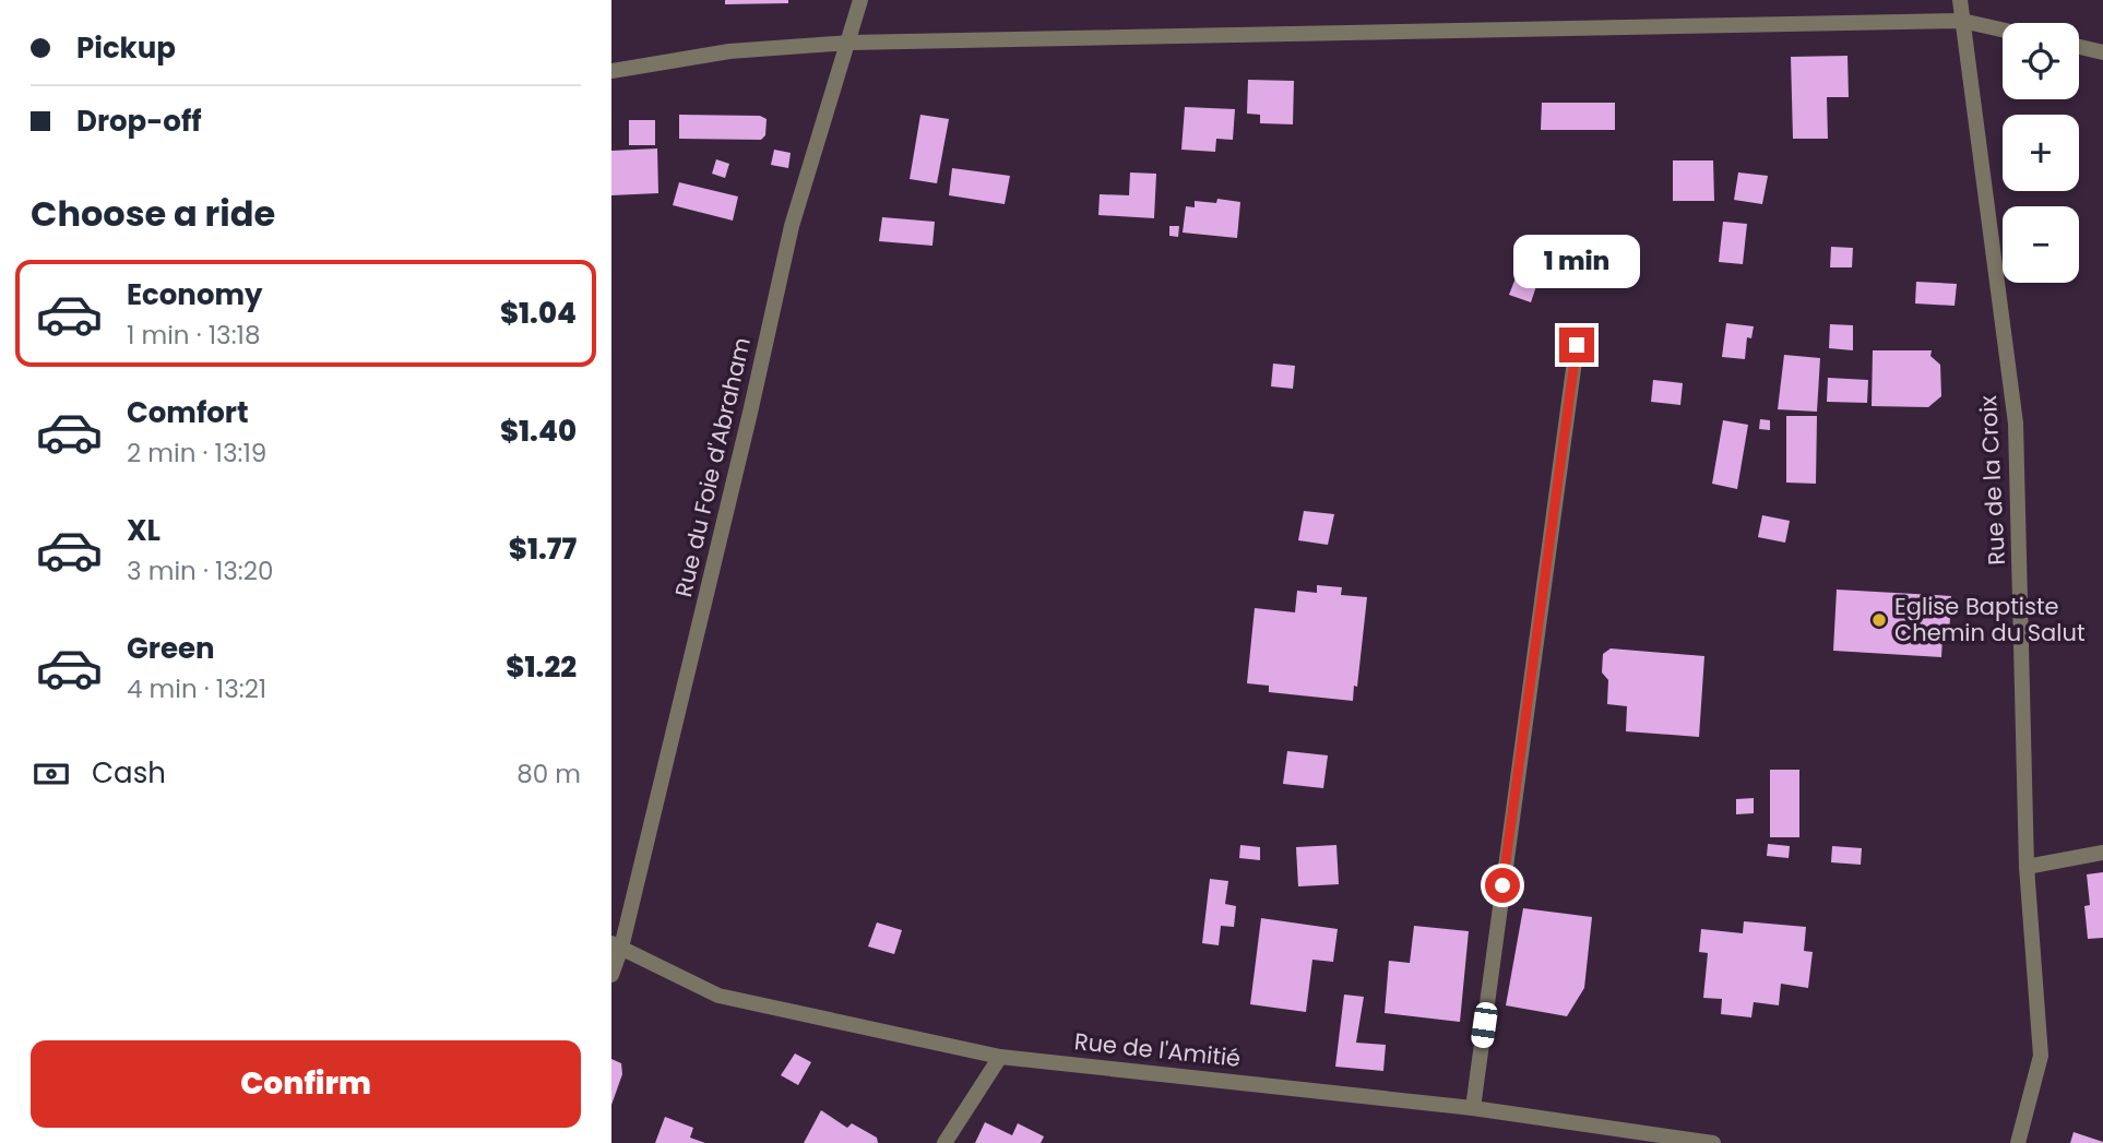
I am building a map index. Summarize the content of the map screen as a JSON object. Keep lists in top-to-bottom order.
{
  "streets": {
    "street": ["Rue du Foie d'Abraham", "Rue de la Croix", "Rue de l'Amitié"]
  },
  "crossings": [
    ["Rue du Foie d'Abraham", "Rue de l'Amitié"]
  ],
  "places": ["Eglise Baptiste Chemin du Salut"],
  "page": {
    "banner": ["Pickup", "Drop-off"],
    "map_buttons": ["+", "−"],
    "heading": "Choose a ride",
    "bubble": "1 min",
    "list": [
      {
        "name": "Economy",
        "note": "1 min · 13:18",
        "value": "$1.04"
      },
      {
        "name": "Comfort",
        "note": "2 min · 13:19",
        "value": "$1.40"
      },
      {
        "name": "XL",
        "note": "3 min · 13:20",
        "value": "$1.77"
      },
      {
        "name": "Green",
        "note": "4 min · 13:21",
        "value": "$1.22"
      }
    ],
    "pay": ["Cash", "80 m"],
    "buttons": "Confirm"
  }
}
